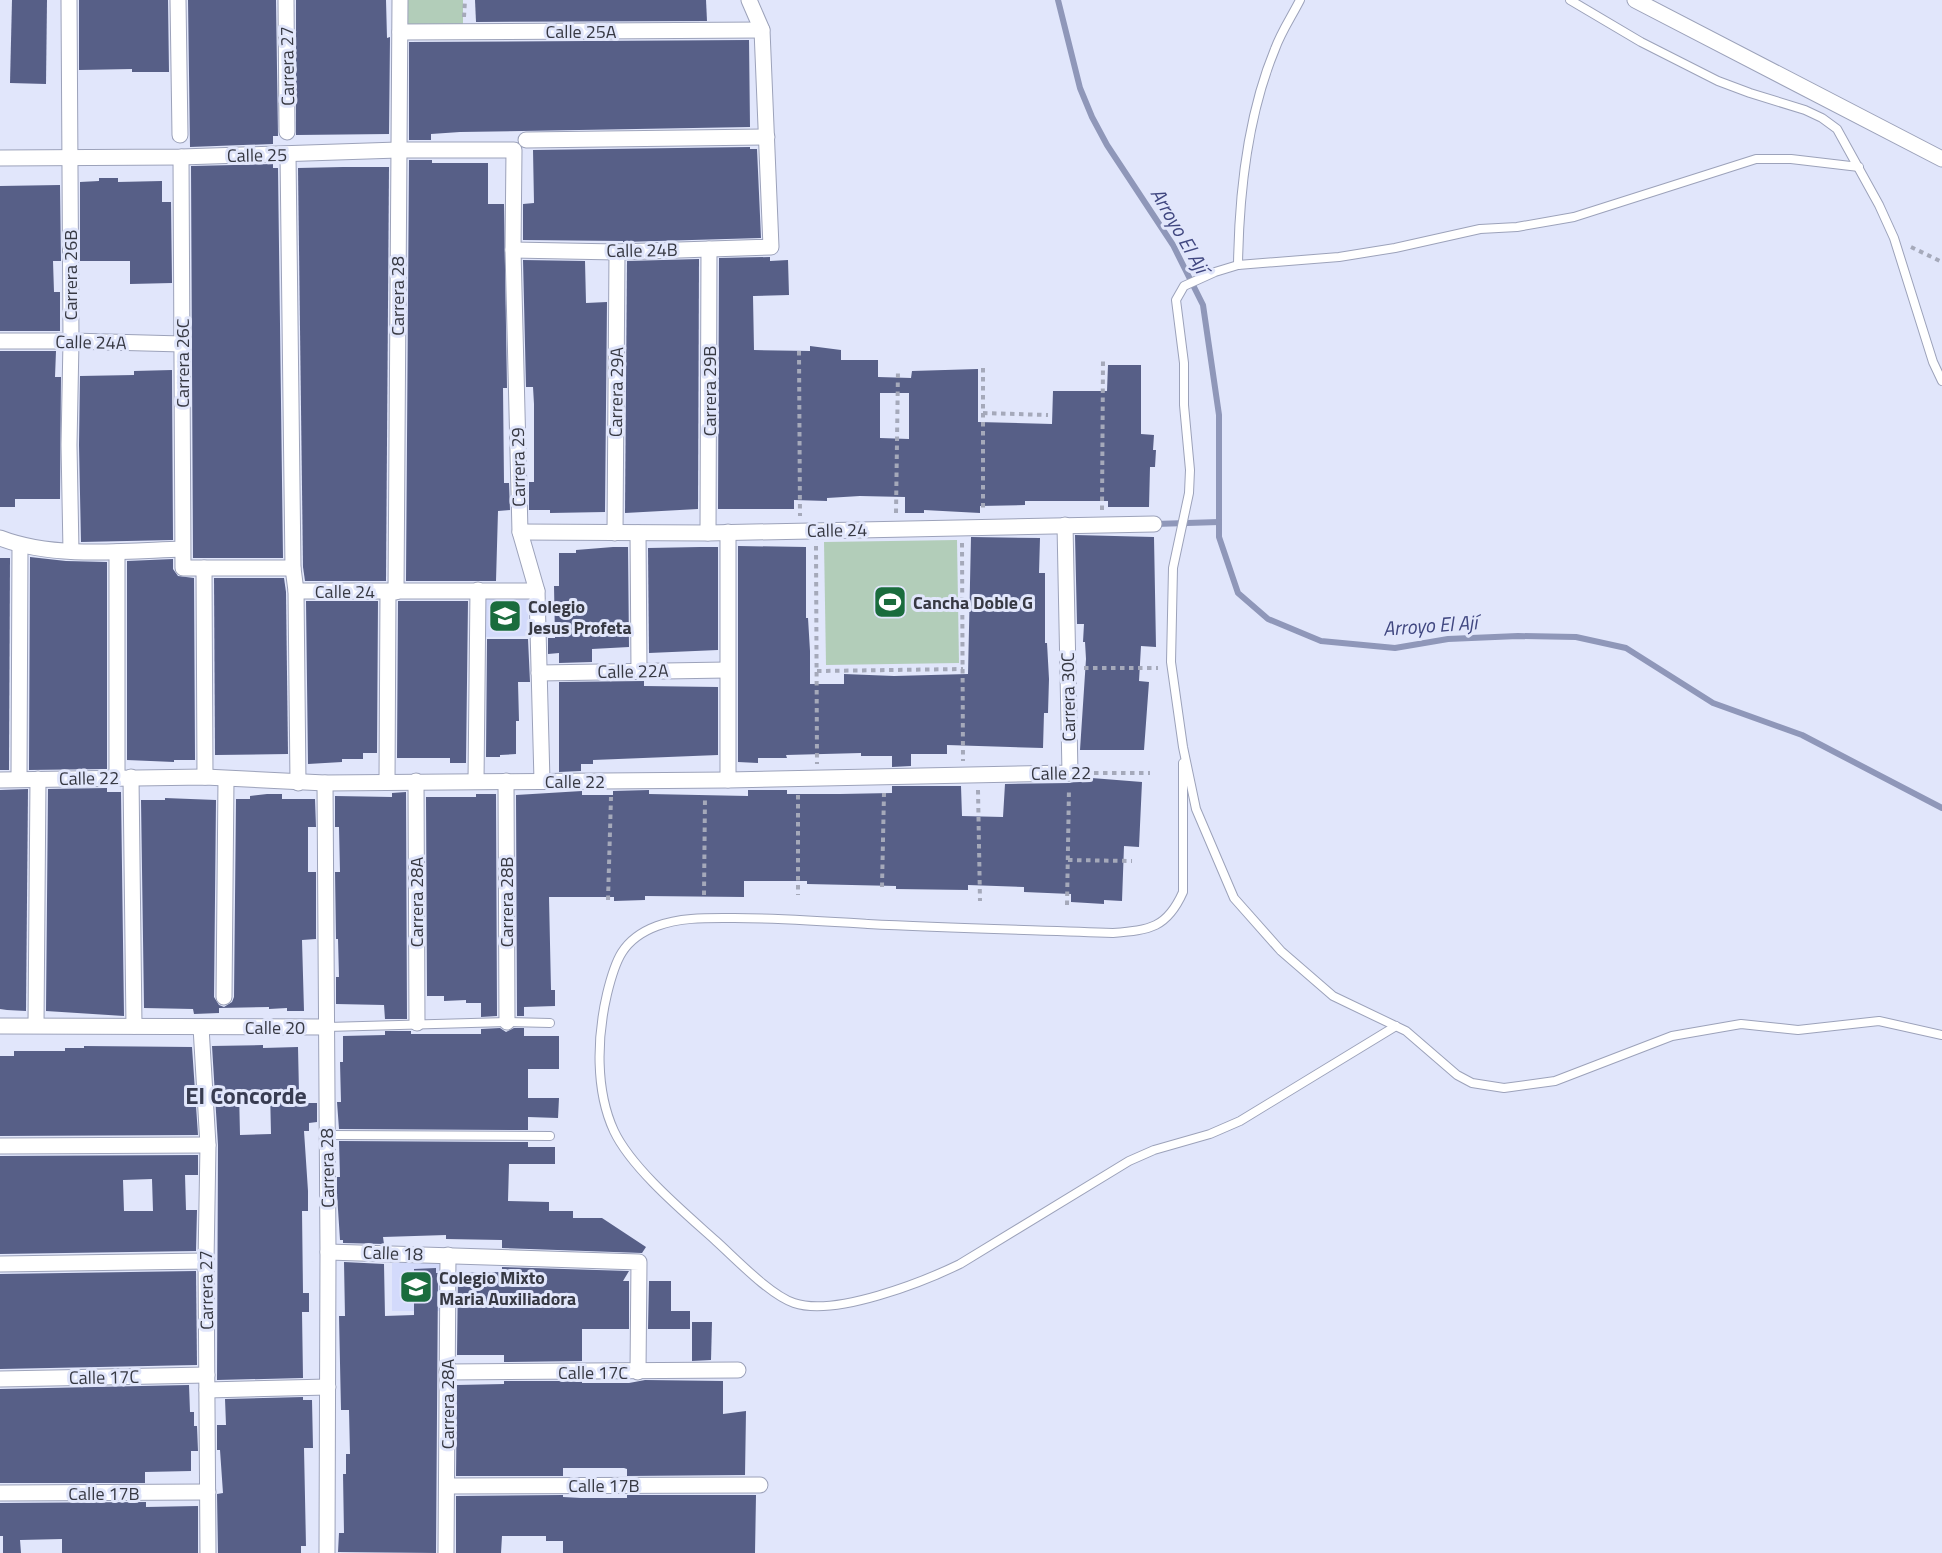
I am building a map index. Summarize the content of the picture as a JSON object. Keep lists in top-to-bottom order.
{
  "streets": {
    "street": [
      "Calle 25A",
      "Carrera 27",
      "Calle 25",
      "Calle 24B",
      "Carrera 26B",
      "Carrera 28",
      "Calle 24A",
      "Carrera 26C",
      "Carrera 29B",
      "Carrera 29A",
      "Carrera 29",
      "Calle 24",
      "Calle 22A",
      "Carrera 30C",
      "Calle 22",
      "Carrera 28A",
      "Carrera 28B",
      "Calle 20",
      "Calle 18",
      "Calle 17C",
      "Calle 17B"
    ]
  },
  "crossings": [
    ["Calle 25A", "Carrera 28"],
    ["Carrera 27", "Calle 20"],
    ["Carrera 27", "Calle 17C"],
    ["Carrera 27", "Calle 17B"],
    ["Calle 25", "Carrera 26B"],
    ["Calle 25", "Carrera 28"],
    ["Calle 25", "Carrera 26C"],
    ["Calle 25", "Carrera 29"],
    ["Calle 24B", "Carrera 29B"],
    ["Calle 24B", "Carrera 29A"],
    ["Calle 24B", "Carrera 29"],
    ["Carrera 26B", "Calle 24A"],
    ["Carrera 28", "Calle 24"],
    ["Carrera 28", "Calle 22"],
    ["Carrera 28", "Calle 20"],
    ["Carrera 28", "Calle 18"],
    ["Carrera 28", "Calle 17C"],
    ["Calle 24A", "Carrera 26C"],
    ["Carrera 26C", "Calle 24"],
    ["Carrera 29B", "Calle 24"],
    ["Carrera 29A", "Calle 24"],
    ["Carrera 29", "Calle 24"],
    ["Carrera 29", "Calle 22A"],
    ["Carrera 29", "Calle 22"],
    ["Calle 24", "Carrera 30C"],
    ["Carrera 30C", "Calle 22"],
    ["Calle 22", "Carrera 28A"],
    ["Calle 22", "Carrera 28B"],
    ["Carrera 28A", "Calle 20"],
    ["Carrera 28A", "Calle 18"],
    ["Carrera 28A", "Calle 17C"],
    ["Carrera 28A", "Calle 17B"],
    ["Carrera 28B", "Calle 20"],
    ["Calle 18", "Calle 17C"]
  ],
  "districts": ["El Concorde"],
  "water": ["Arroyo El Ají"],
  "places": {
    "sports": ["Cancha Doble G"],
    "school or university": ["Colegio Jesus Profeta", "Colegio Mixto Maria Auxiliadora"]
  }
}
